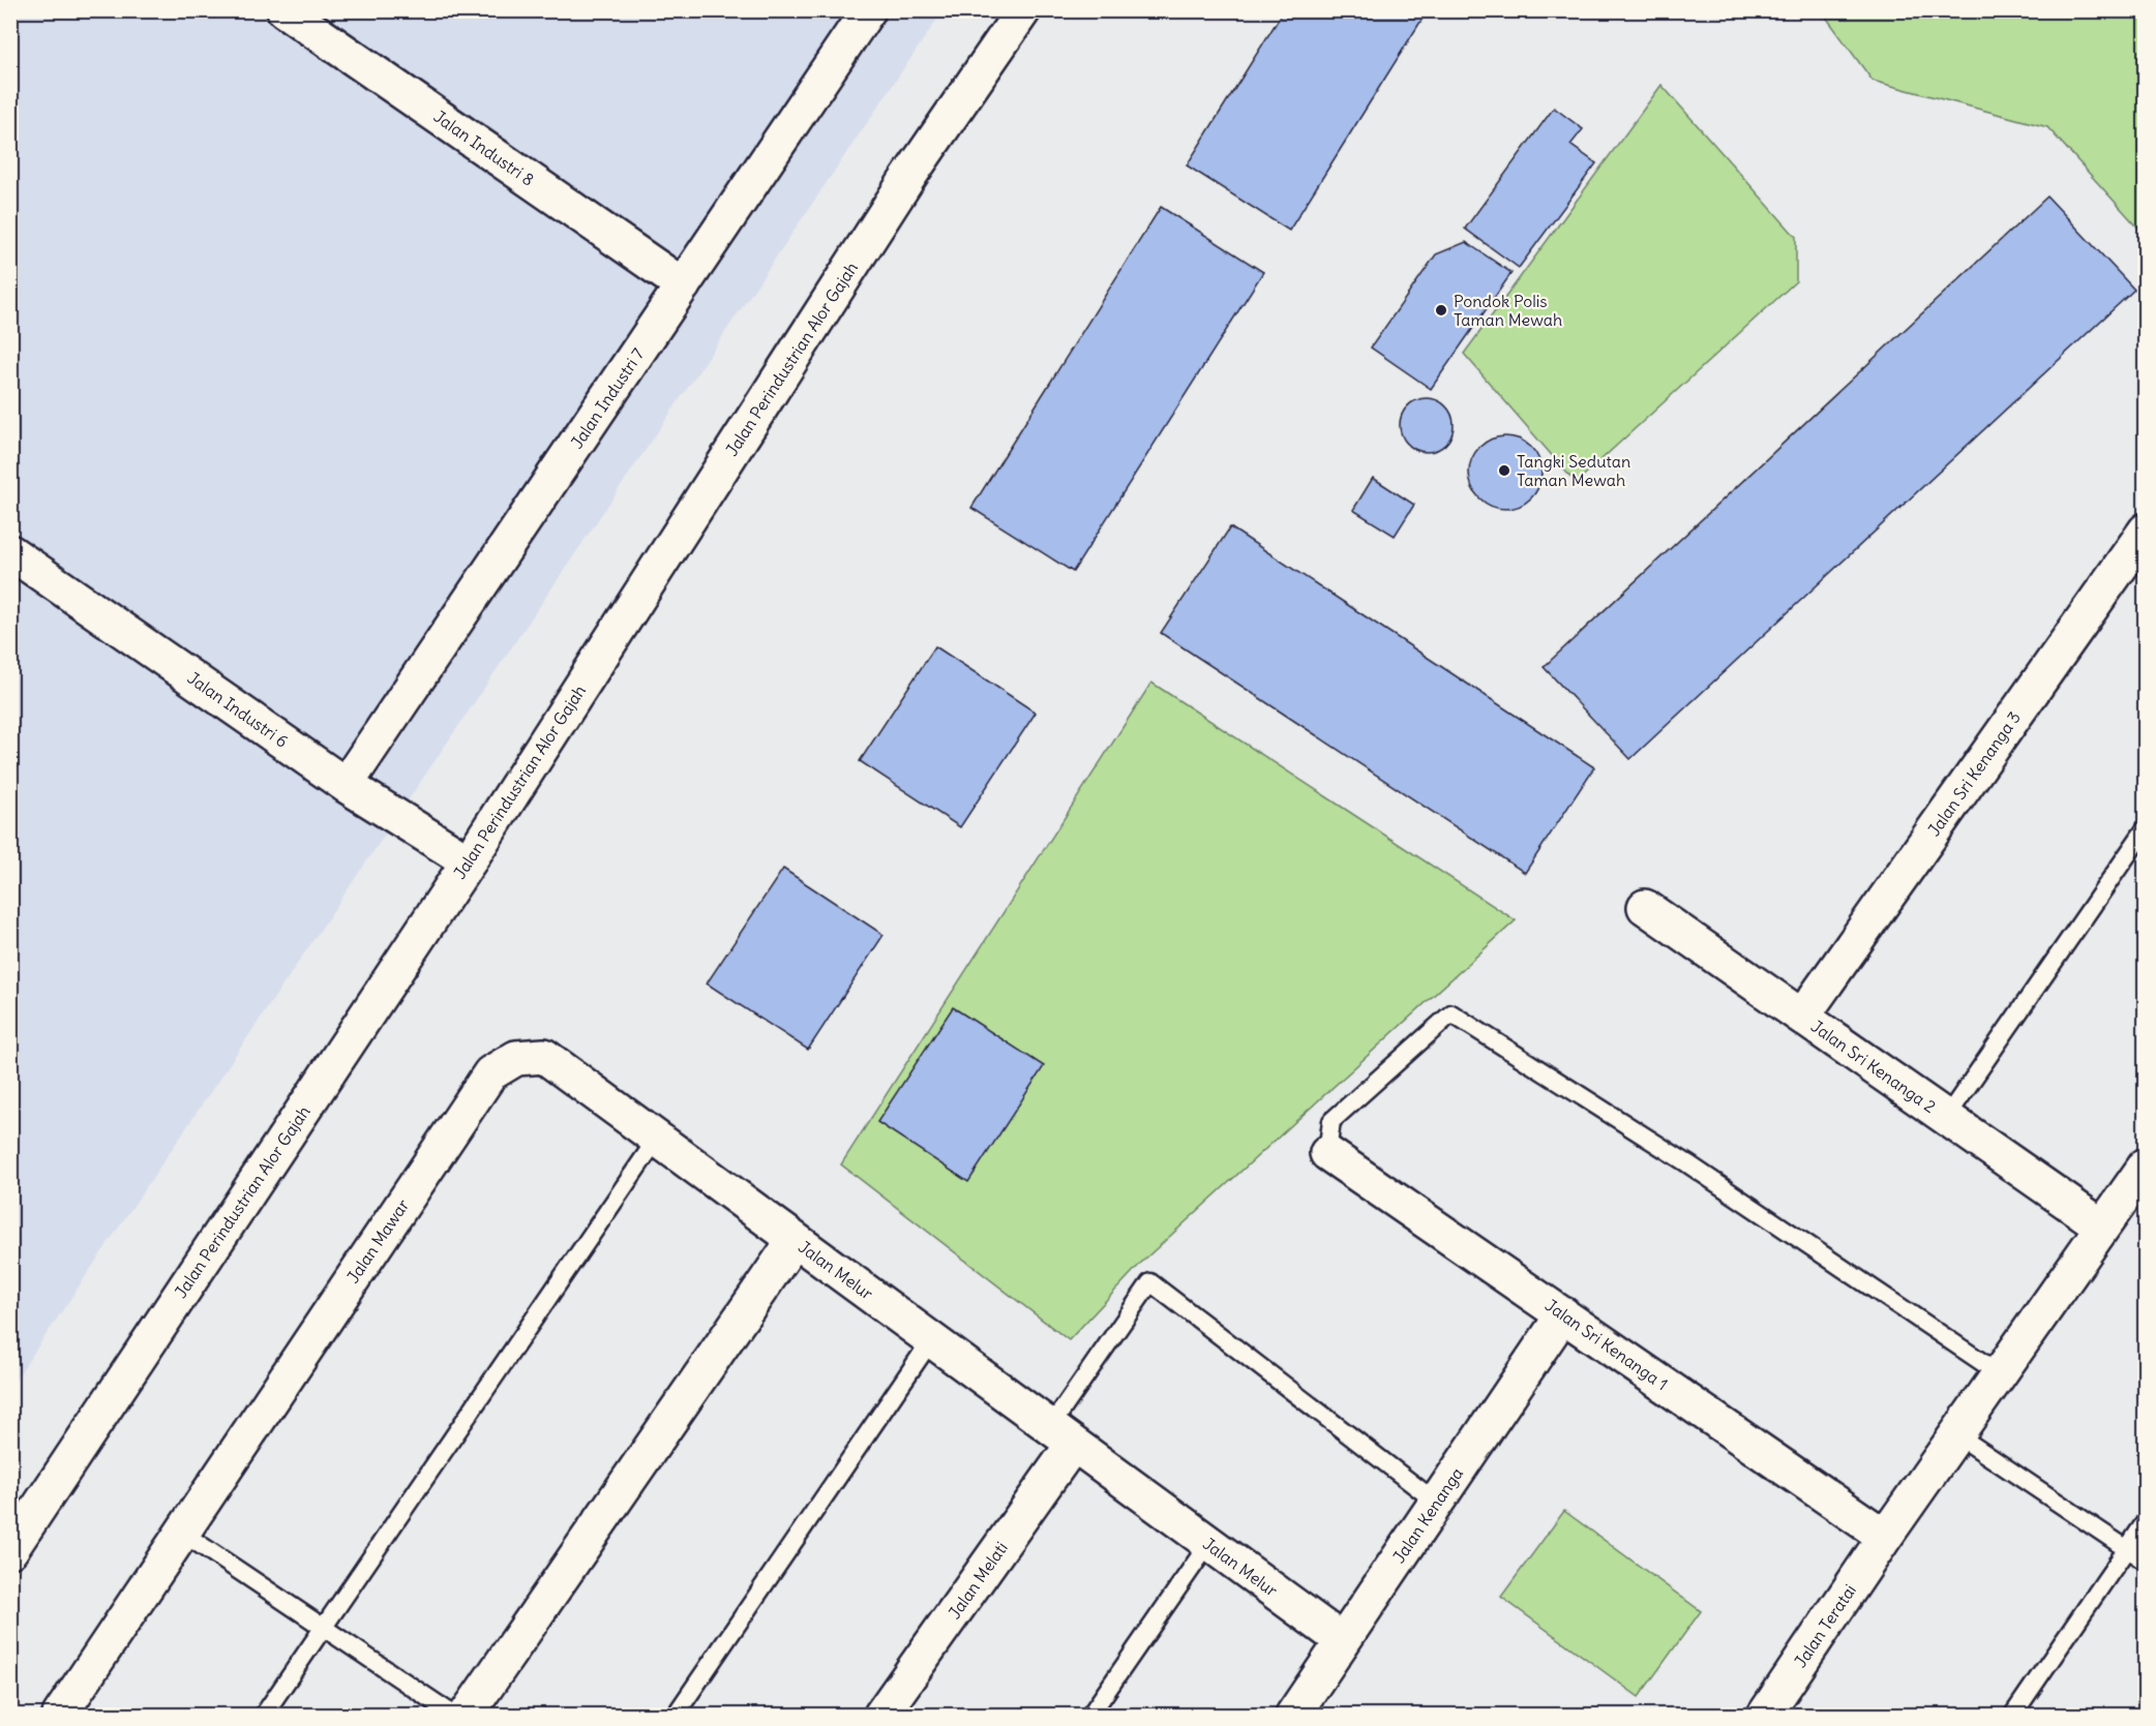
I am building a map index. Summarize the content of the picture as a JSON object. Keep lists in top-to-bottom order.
{
  "streets": {
    "street": [
      "Jalan Industri 8",
      "Jalan Perindustrian Alor Gajah",
      "Jalan Industri 7",
      "Jalan Industri 6",
      "Jalan Sri Kenanga 3",
      "Jalan Sri Kenanga 2",
      "Jalan Mawar",
      "Jalan Melur",
      "Jalan Sri Kenanga 1",
      "Jalan Kenanga",
      "Jalan Melati",
      "Jalan Teratai"
    ]
  },
  "crossings": [
    ["Jalan Industri 8", "Jalan Industri 7"],
    ["Jalan Perindustrian Alor Gajah", "Jalan Industri 6"],
    ["Jalan Industri 7", "Jalan Industri 6"],
    ["Jalan Sri Kenanga 3", "Jalan Sri Kenanga 2"],
    ["Jalan Sri Kenanga 2", "Jalan Teratai"],
    ["Jalan Mawar", "Jalan Melur"],
    ["Jalan Melur", "Jalan Kenanga"],
    ["Jalan Melur", "Jalan Melati"],
    ["Jalan Sri Kenanga 1", "Jalan Kenanga"],
    ["Jalan Sri Kenanga 1", "Jalan Teratai"]
  ],
  "places": ["Pondok Polis Taman Mewah", "Tangki Sedutan Taman Mewah"]
}
